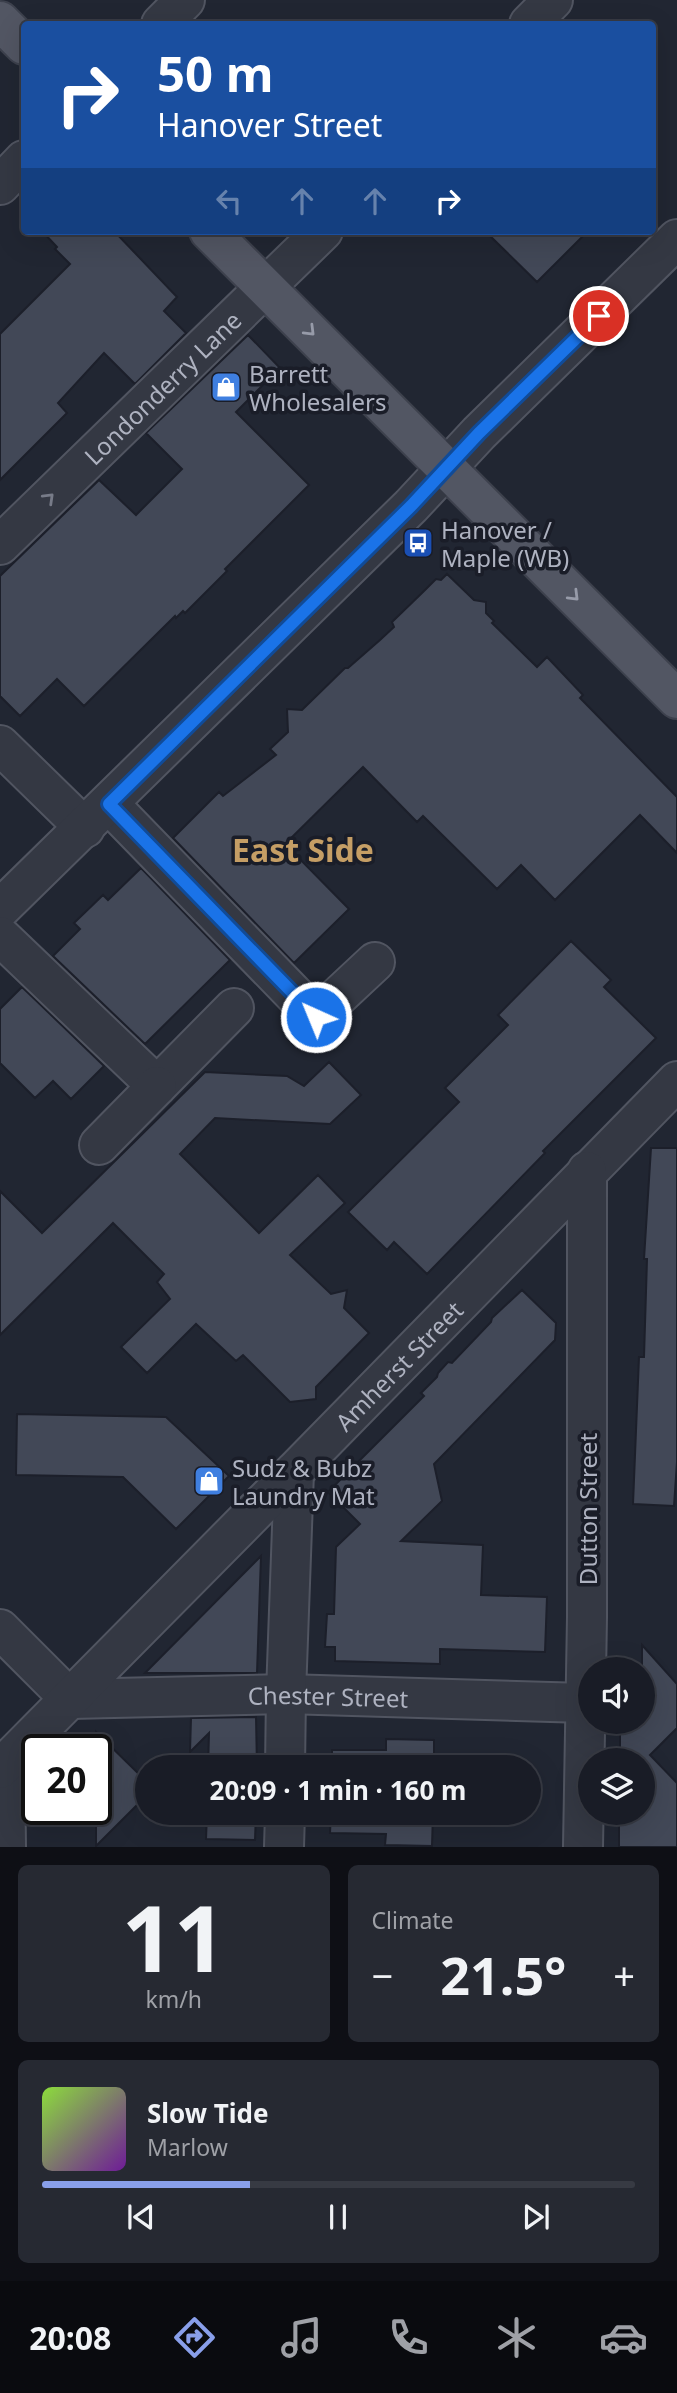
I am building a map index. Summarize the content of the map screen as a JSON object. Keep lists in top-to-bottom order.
{
  "streets": {
    "street": [
      "Londonderry Lane",
      "Amherst Street",
      "Dutton Street",
      "Chester Street"
    ]
  },
  "crossings": [
    ["Amherst Street", "Dutton Street"],
    ["Amherst Street", "Chester Street"]
  ],
  "districts": ["East Side"],
  "places": {
    "shop": ["Barrett Wholesalers", "Sudz & Bubz Laundry Mat"],
    "bus stop": ["Hanover / Maple (WB)"]
  },
  "page": {
    "turn": ["50 m", "Hanover Street"],
    "limit": "20",
    "trip": "20:09 · 1 min · 160 m",
    "tile": [
      ["11", "km/h"],
      "Climate"
    ],
    "heat": ["−", "21.5°", "+"],
    "song": ["Slow Tide", "Marlow"],
    "tabs": "20:08"
  }
}
